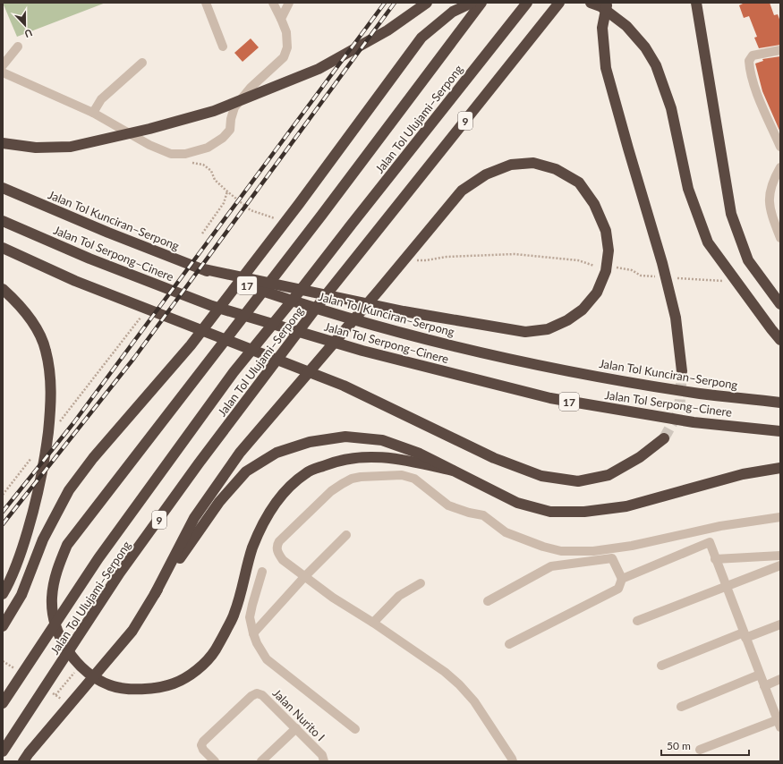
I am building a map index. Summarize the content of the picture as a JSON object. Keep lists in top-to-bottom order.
{
  "streets": {
    "highway": [
      "Jalan Tol Ulujami–Serpong",
      "9",
      "Jalan Tol Kunciran–Serpong",
      "Jalan Tol Serpong–Cinere",
      "17"
    ],
    "street": ["Jalan Nurito I"]
  },
  "scale_bar": "50 m",
  "north": "bottom"
}
